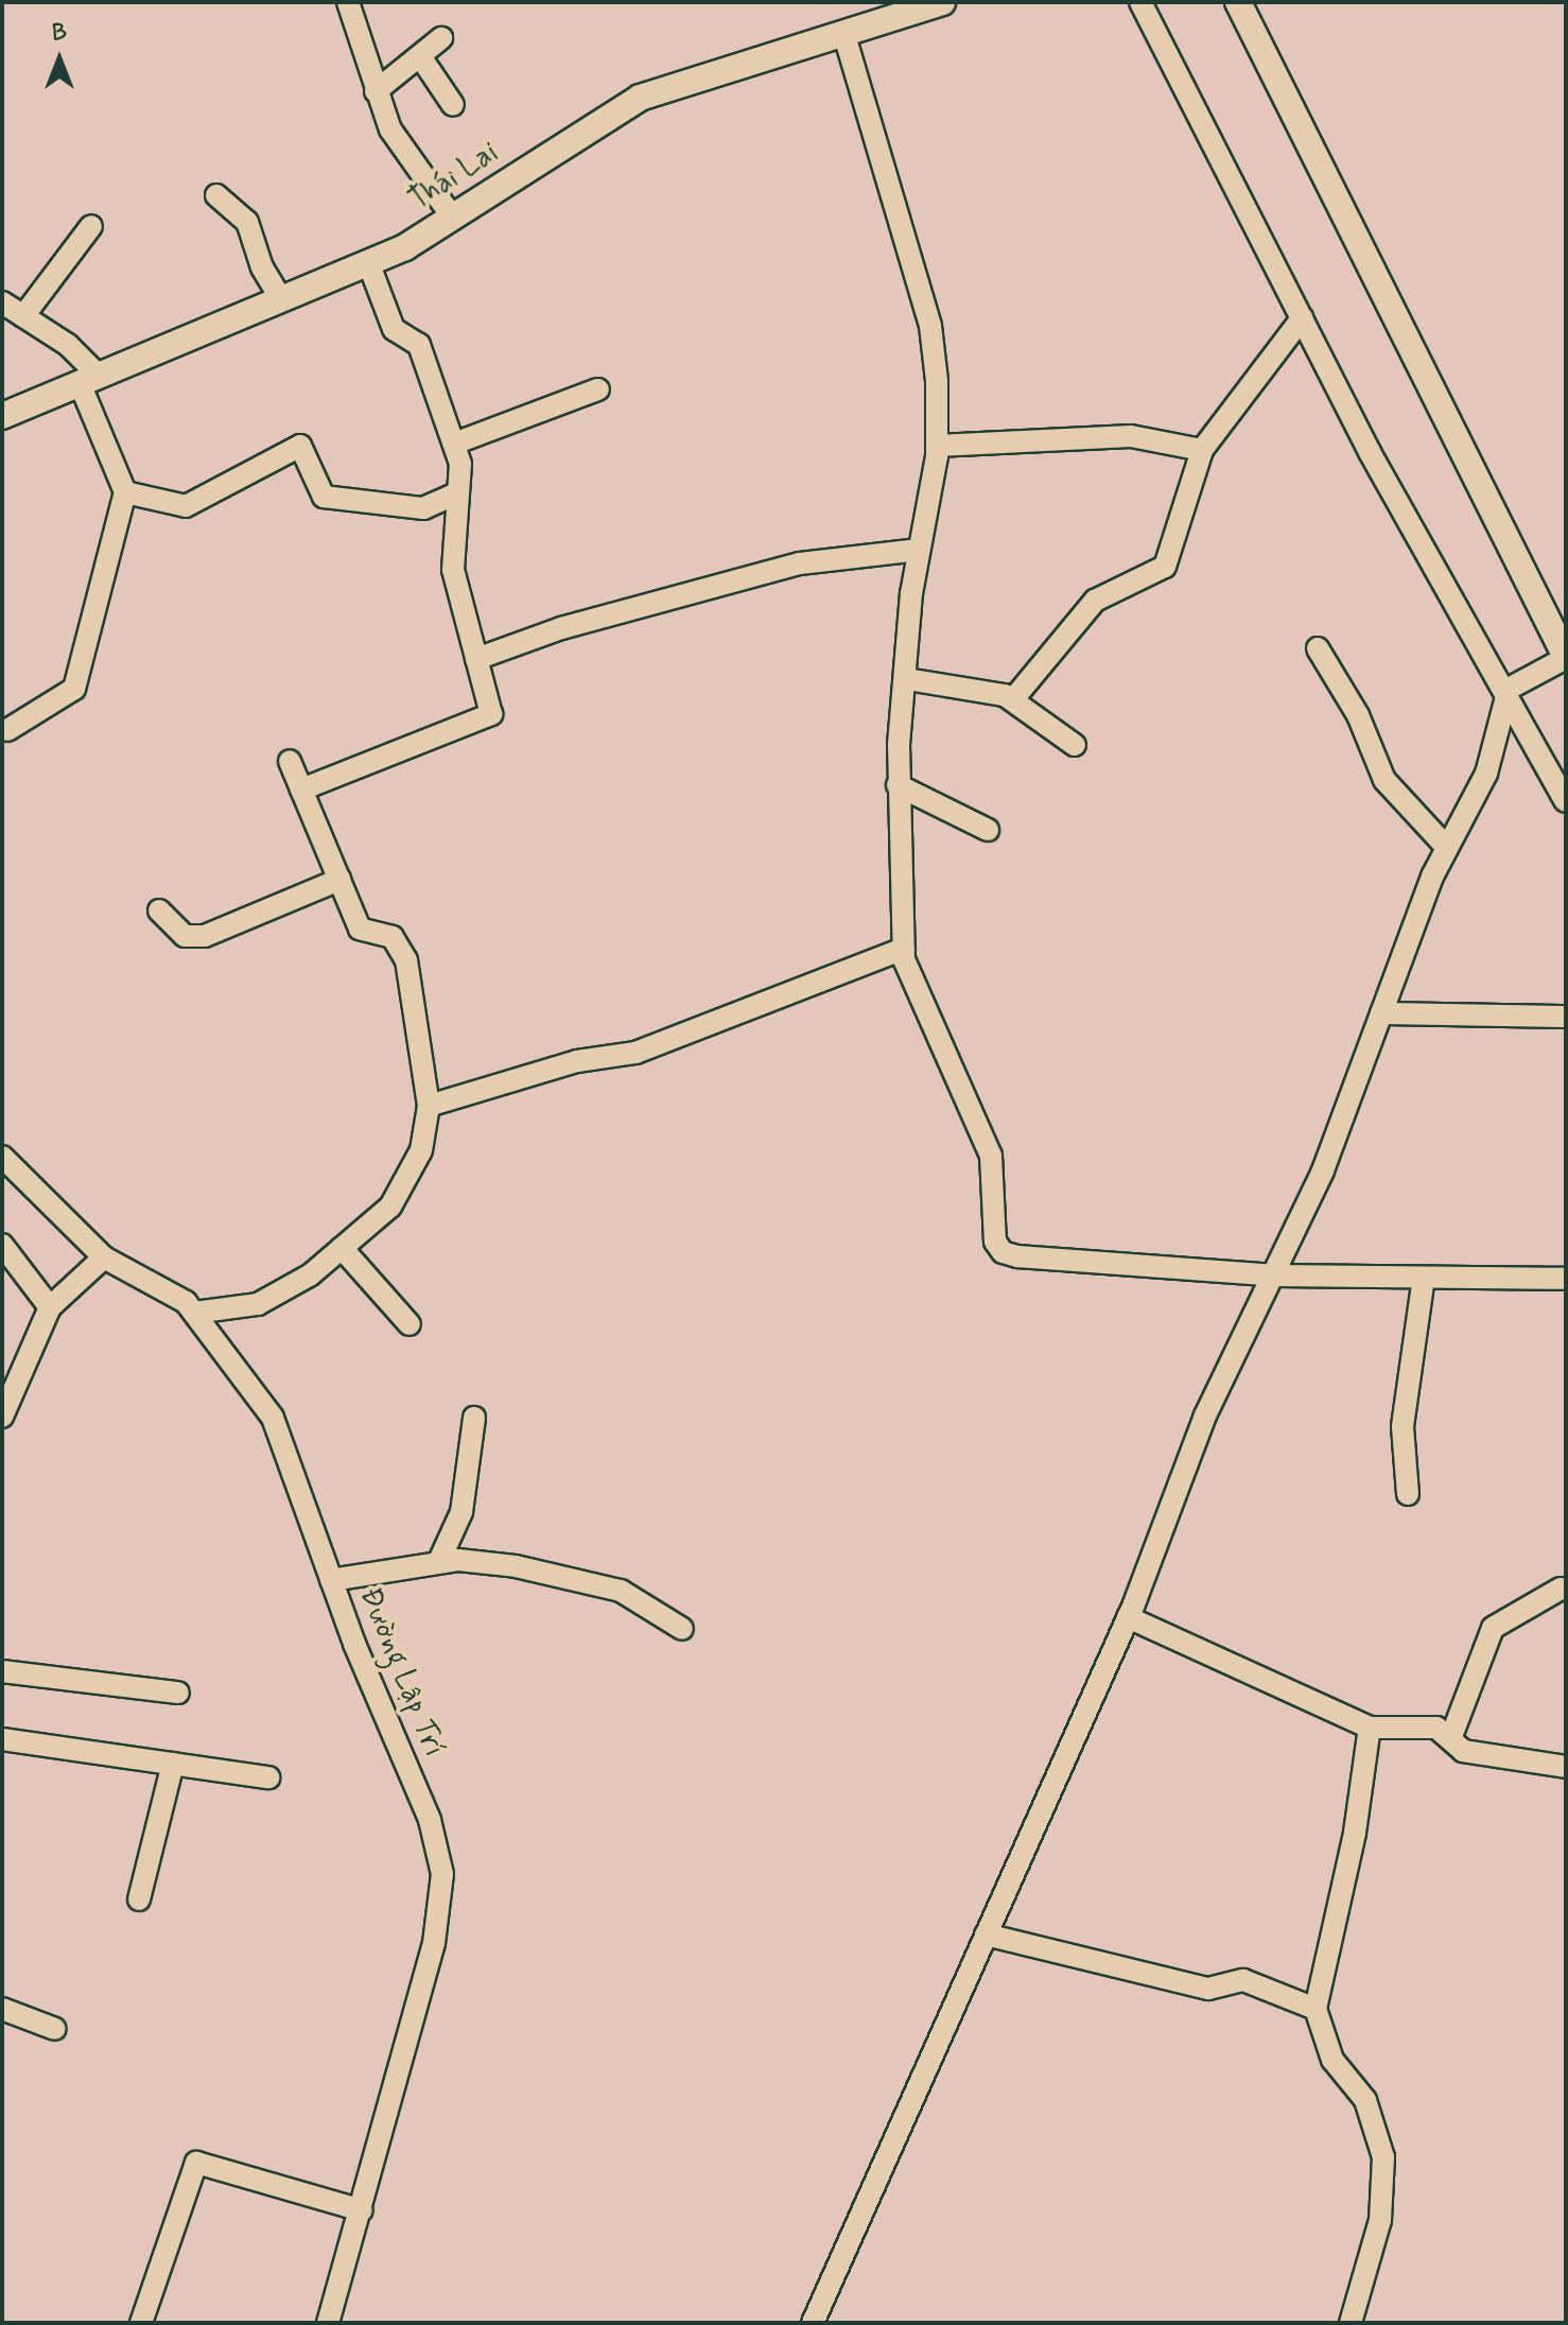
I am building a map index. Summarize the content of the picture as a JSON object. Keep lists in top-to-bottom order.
{
  "streets": {
    "street": ["Thái Lai", "Đường Lập Trí"]
  },
  "north": "top"
}
